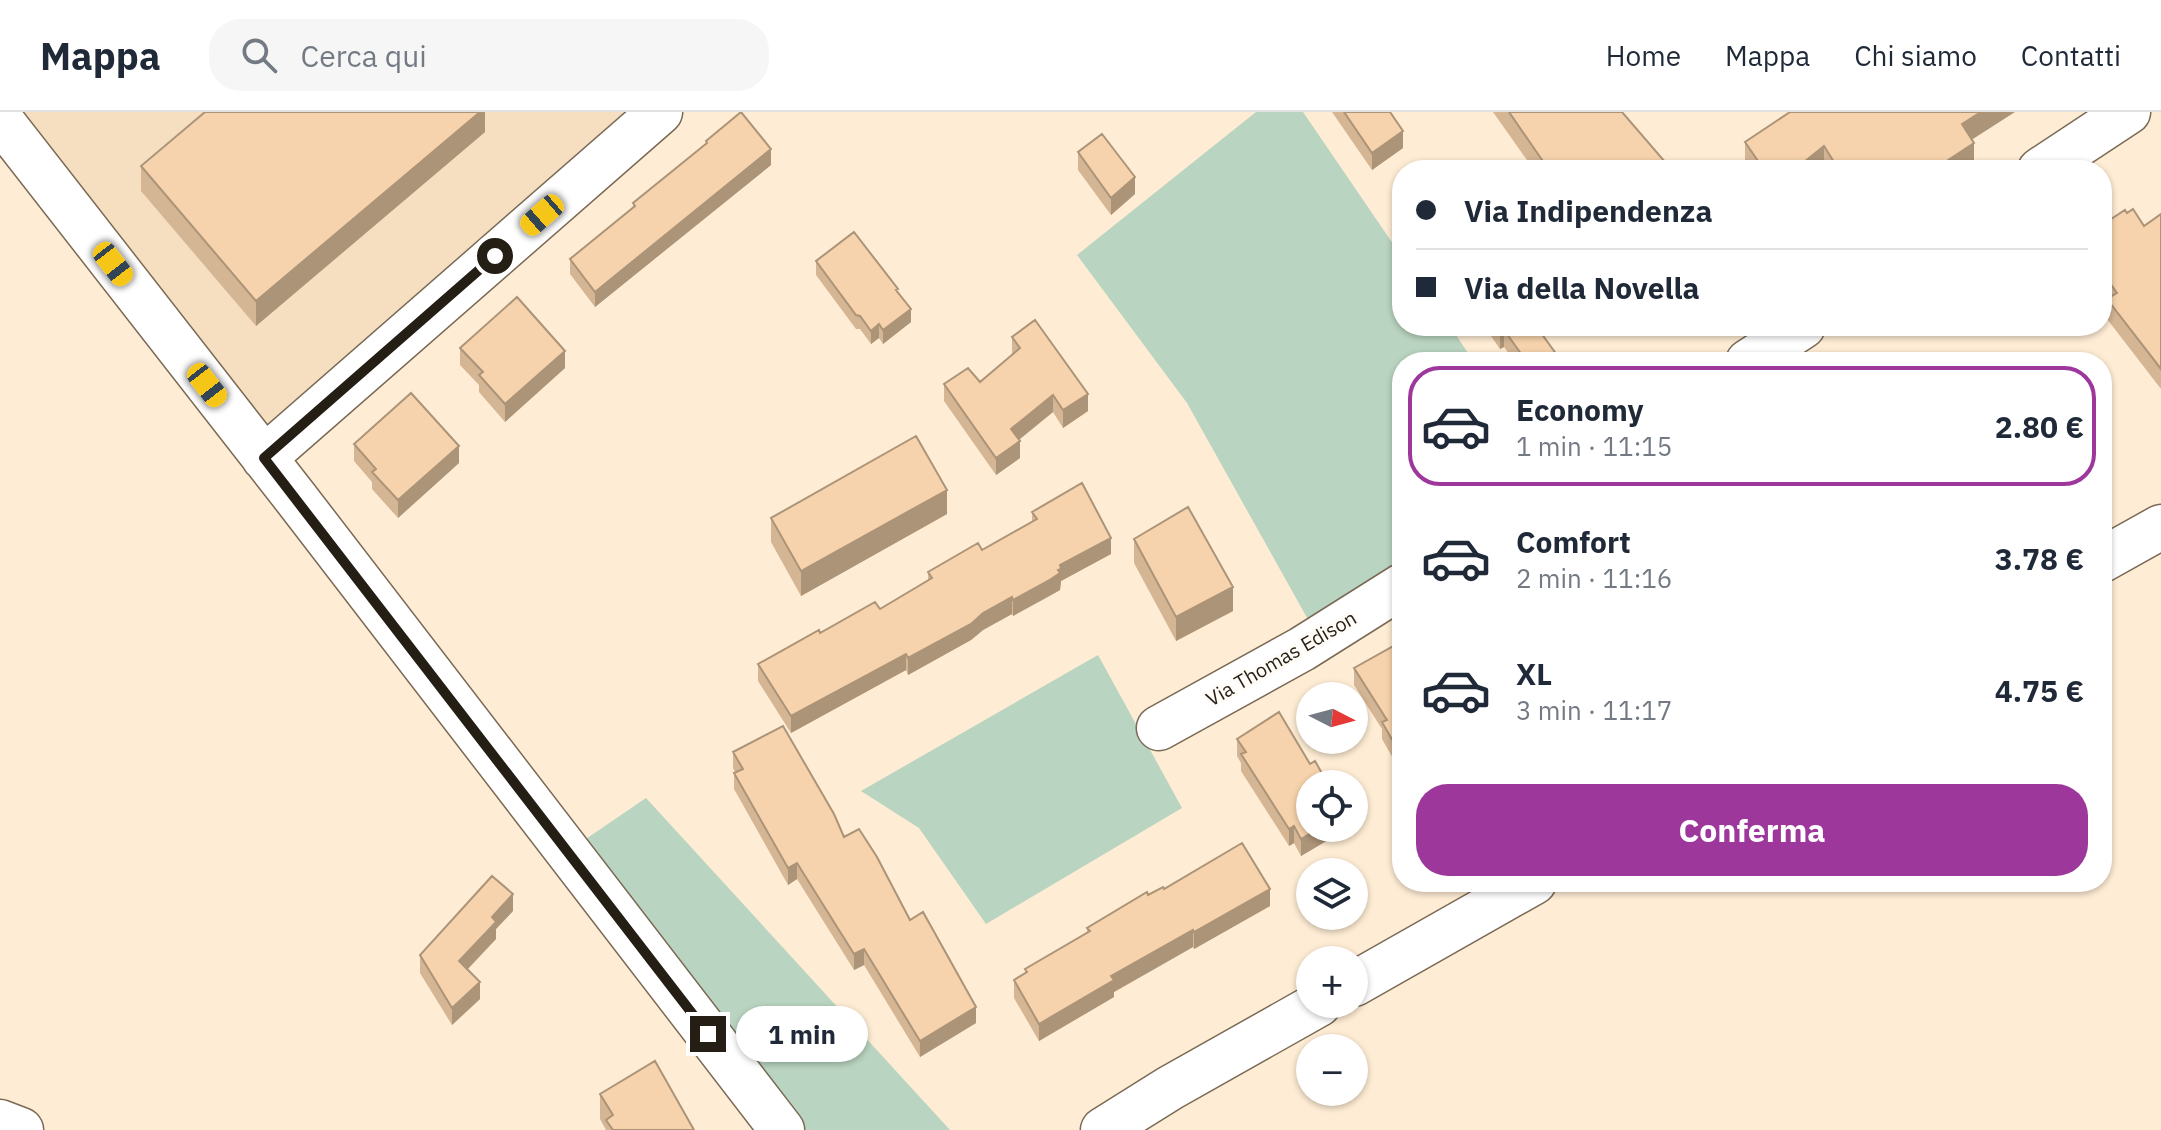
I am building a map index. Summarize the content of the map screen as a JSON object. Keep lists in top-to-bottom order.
{
  "streets": {
    "street": ["Via Thomas Edison"]
  },
  "north": "right",
  "page": {
    "header": "Mappa",
    "search": "Cerca qui",
    "nav": [
      "Home",
      "Mappa",
      "Chi siamo",
      "Contatti"
    ],
    "banner": ["Via Indipendenza", "Via della Novella"],
    "list": [
      {
        "name": "Economy",
        "note": "1 min · 11:15",
        "value": "2.80 €"
      },
      {
        "name": "Comfort",
        "note": "2 min · 11:16",
        "value": "3.78 €"
      },
      {
        "name": "XL",
        "note": "3 min · 11:17",
        "value": "4.75 €"
      }
    ],
    "map_buttons": ["+", "−"],
    "buttons": "Conferma",
    "bubble": "1 min"
  }
}
